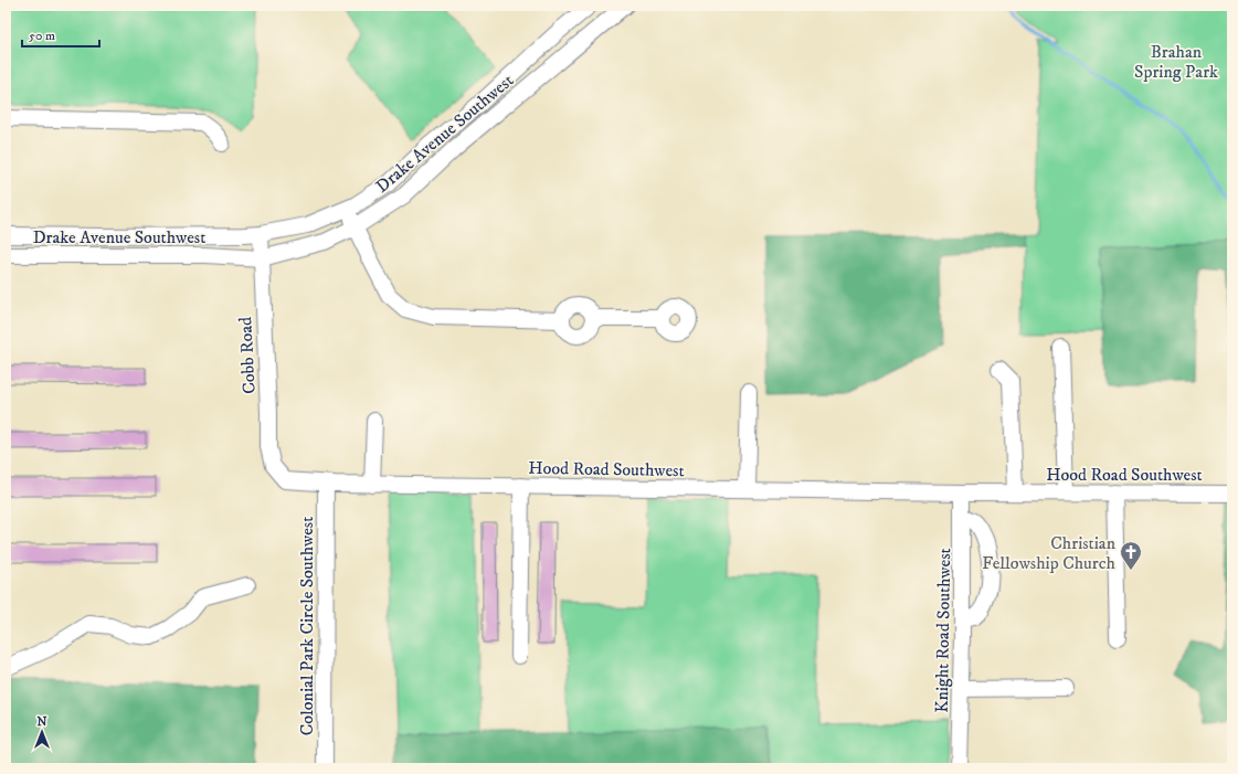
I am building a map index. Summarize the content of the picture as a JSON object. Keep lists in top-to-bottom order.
{
  "streets": {
    "street": [
      "Drake Avenue Southwest",
      "Cobb Road",
      "Hood Road Southwest",
      "Colonial Park Circle Southwest",
      "Knight Road Southwest"
    ]
  },
  "crossings": [
    ["Drake Avenue Southwest", "Cobb Road"],
    ["Cobb Road", "Hood Road Southwest"],
    ["Hood Road Southwest", "Colonial Park Circle Southwest"],
    ["Hood Road Southwest", "Knight Road Southwest"]
  ],
  "parks": ["Brahan Spring Park"],
  "places": {
    "church": ["Christian Fellowship Church"]
  },
  "scale_bar": "50 m",
  "north": "top"
}
